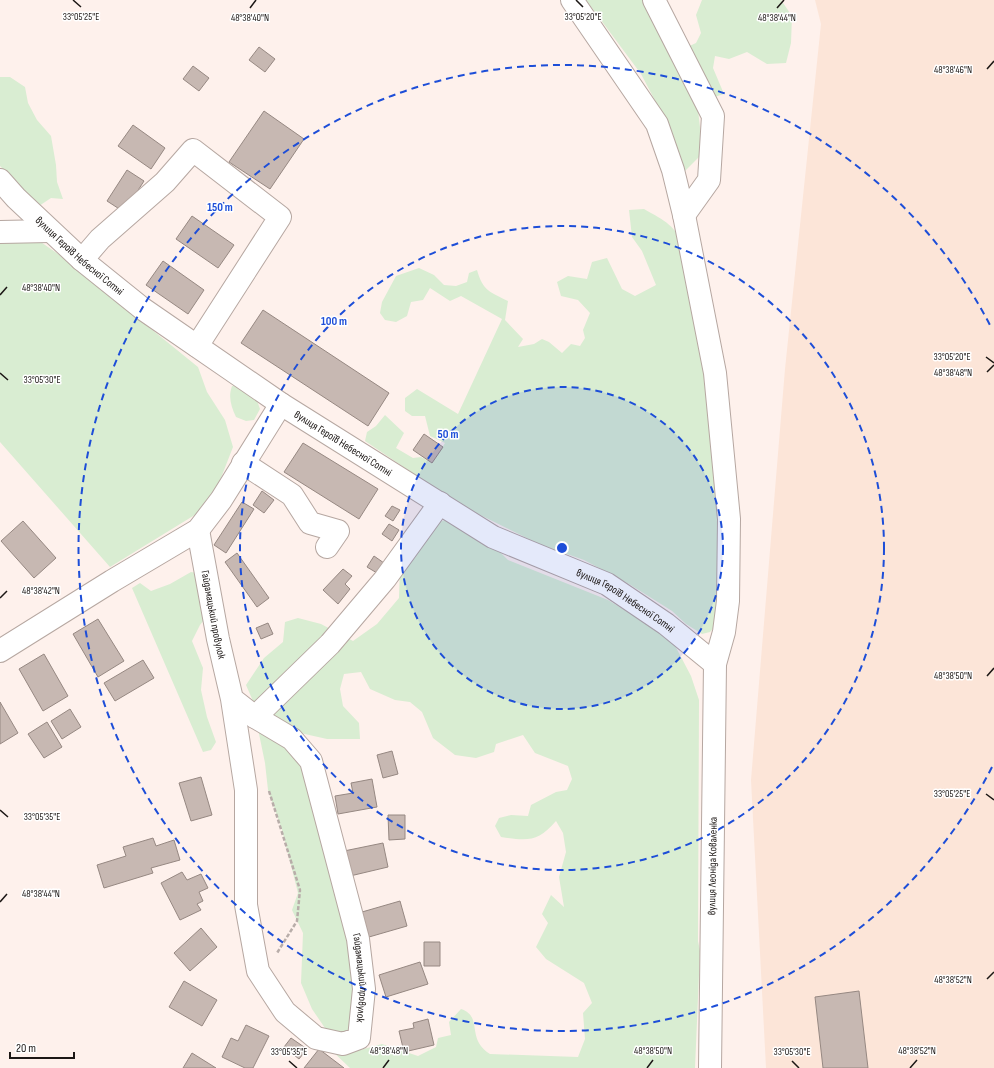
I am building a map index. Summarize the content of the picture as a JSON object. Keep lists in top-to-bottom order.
{
  "streets": {
    "street": ["вулиця Героїв Небесної Сотні", "Гайдамацький провулок", "вулиця Леоніда Коваленка"]
  },
  "crossings": [
    ["вулиця Героїв Небесної Сотні", "вулиця Леоніда Коваленка"]
  ],
  "scale_bar": "20 m",
  "coordinates": [
    "33°05'25\"E",
    "33°05'20\"E",
    "48°38'40\"N",
    "48°38'44\"N",
    "48°38'46\"N",
    "48°38'48\"N",
    "33°05'30\"E",
    "48°38'42\"N",
    "48°38'50\"N",
    "33°05'35\"E",
    "48°38'52\"N"
  ],
  "rings": ["150 m", "100 m", "50 m"]
}
